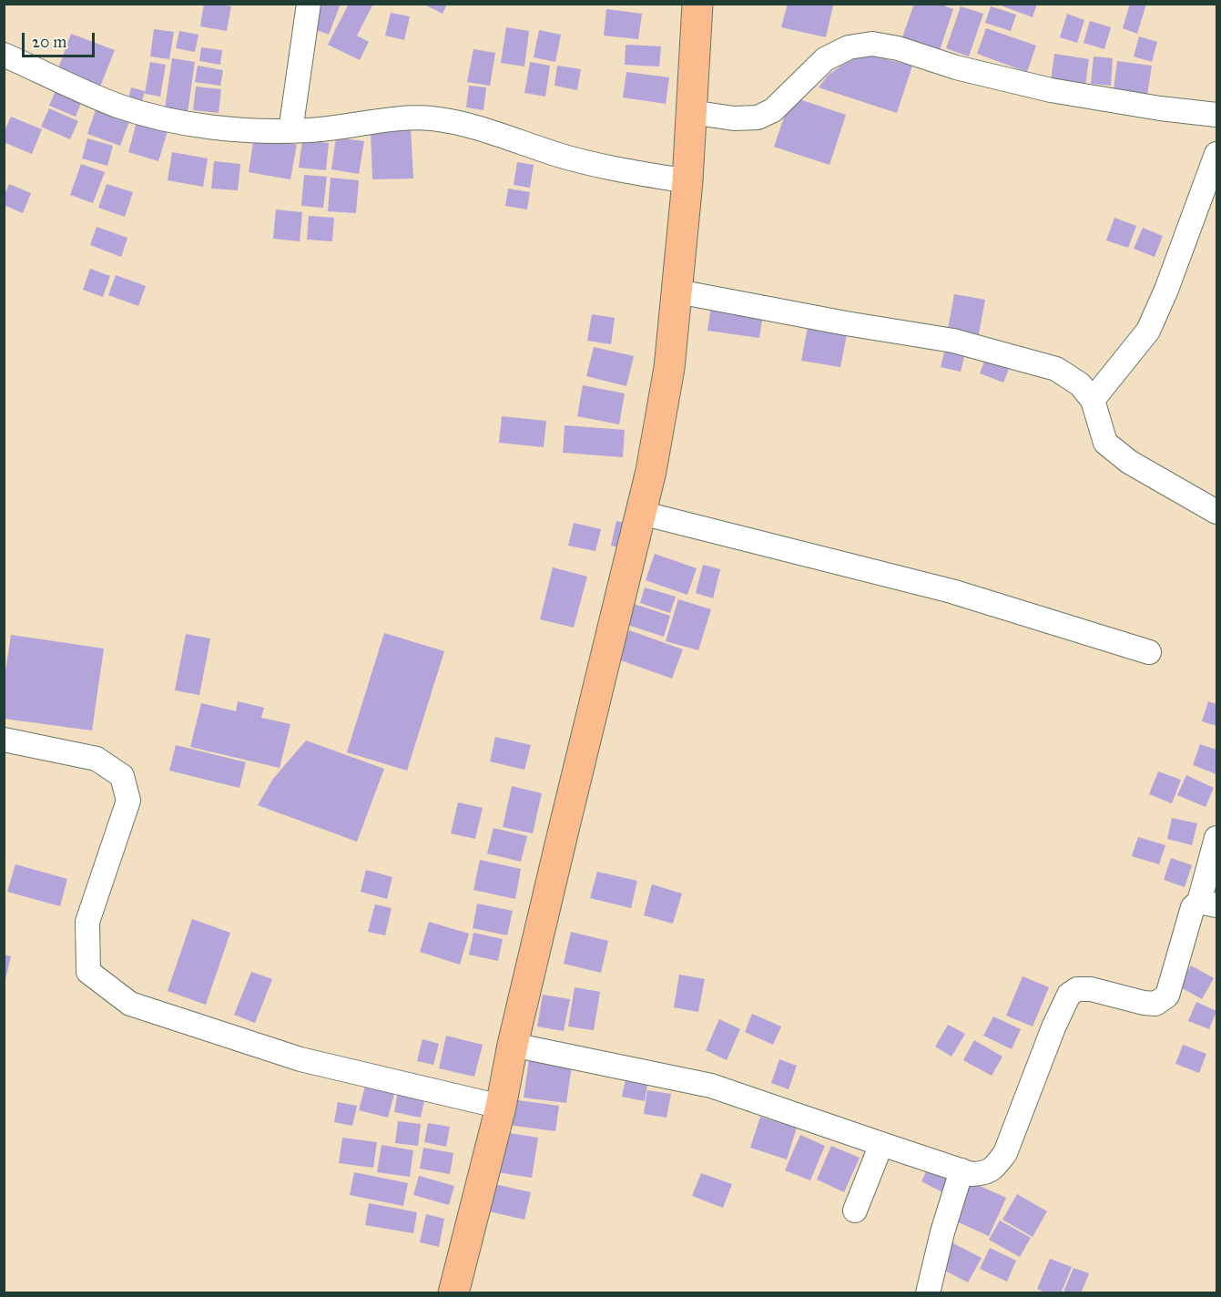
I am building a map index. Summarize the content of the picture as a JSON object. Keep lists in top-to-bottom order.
{
  "scale_bar": "20 m"
}
